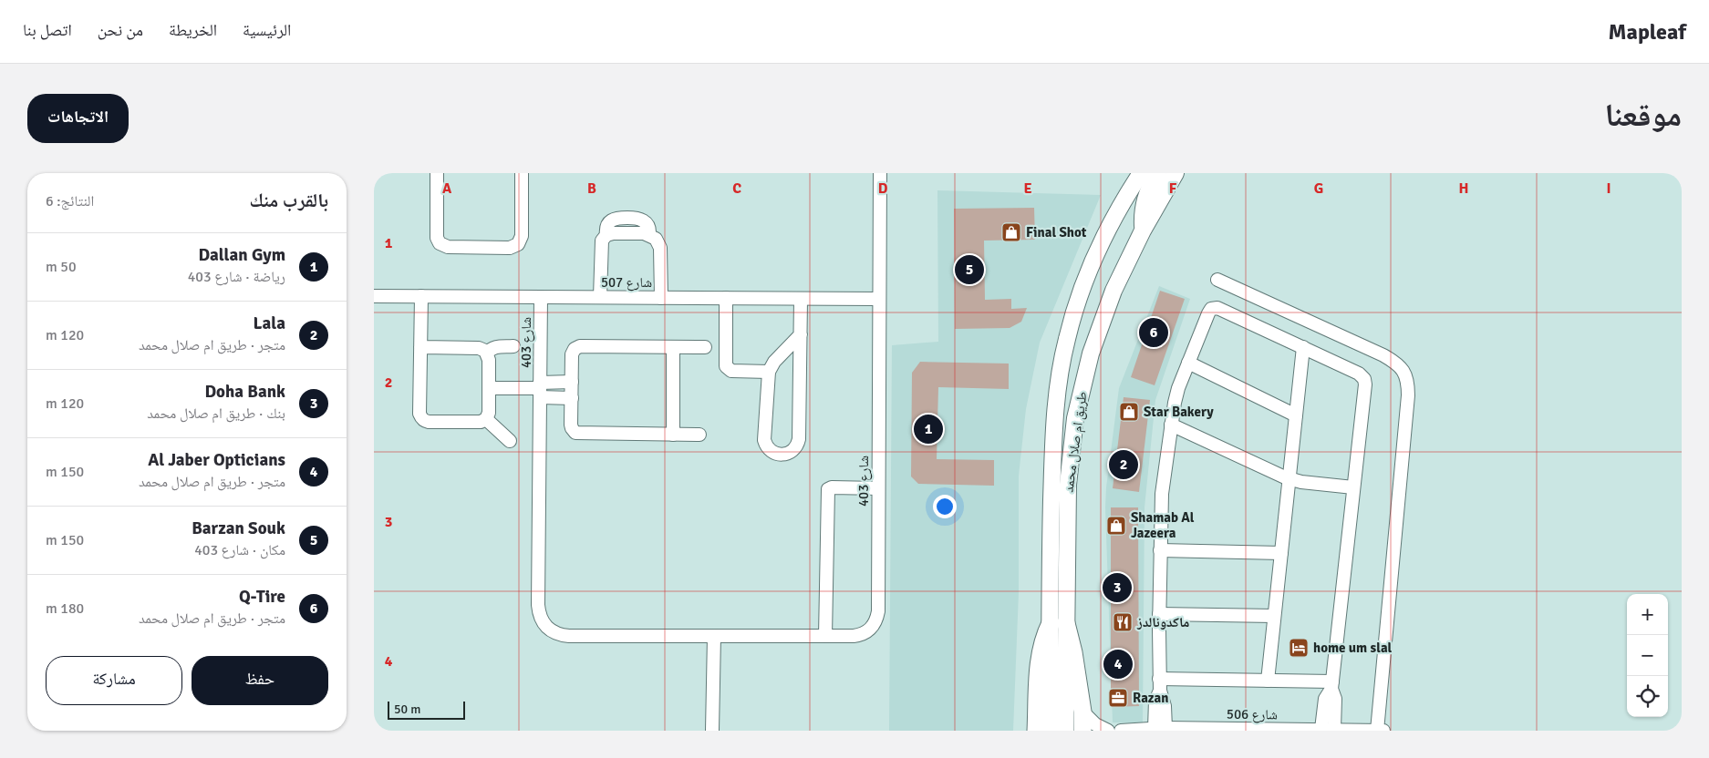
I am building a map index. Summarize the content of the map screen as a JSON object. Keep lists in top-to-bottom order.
{
  "streets": {
    "street": [
      "شارع 507",
      "شارع 403",
      "طريق ام صلال محمد",
      "شارع 506"
    ]
  },
  "crossings": [
    ["شارع 507", "شارع 403"]
  ],
  "places": {
    "shop": ["Final Shot", "Star Bakery", "Shamab Al Jazeera"],
    "restaurant": ["ماكدونالدز"],
    "hotel": ["home um slal"],
    "office": ["Razan"]
  },
  "scale_bar": "50 m",
  "page": {
    "header": "Mapleaf",
    "nav": [
      "الرئيسية",
      "الخريطة",
      "من نحن",
      "اتصل بنا"
    ],
    "title": "موقعنا",
    "buttons": [
      "الاتجاهات",
      ["حفظ", "مشاركة"]
    ],
    "heading": ["بالقرب منك", "النتائج: 6"],
    "list": [
      {
        "mark": "1",
        "name": "Dallan Gym",
        "note": "رياضة · شارع 403",
        "value": "50 m"
      },
      {
        "mark": "2",
        "name": "Lala",
        "note": "متجر · طريق ام صلال محمد",
        "value": "120 m"
      },
      {
        "mark": "3",
        "name": "Doha Bank",
        "note": "بنك · طريق ام صلال محمد",
        "value": "120 m"
      },
      {
        "mark": "4",
        "name": "Al Jaber Opticians",
        "note": "متجر · طريق ام صلال محمد",
        "value": "150 m"
      },
      {
        "mark": "5",
        "name": "Barzan Souk",
        "note": "مكان · شارع 403",
        "value": "150 m"
      },
      {
        "mark": "6",
        "name": "Q-Tire",
        "note": "متجر · طريق ام صلال محمد",
        "value": "180 m"
      }
    ],
    "pins": [
      "5",
      "6",
      "1",
      "2",
      "3",
      "4"
    ],
    "map_buttons": ["+", "−"],
    "scale": "50 m"
  },
  "grid": {
    "columns": [
      "A",
      "B",
      "C",
      "D",
      "E",
      "F",
      "G",
      "H",
      "I"
    ],
    "rows": [
      "1",
      "2",
      "3",
      "4"
    ]
  }
}
